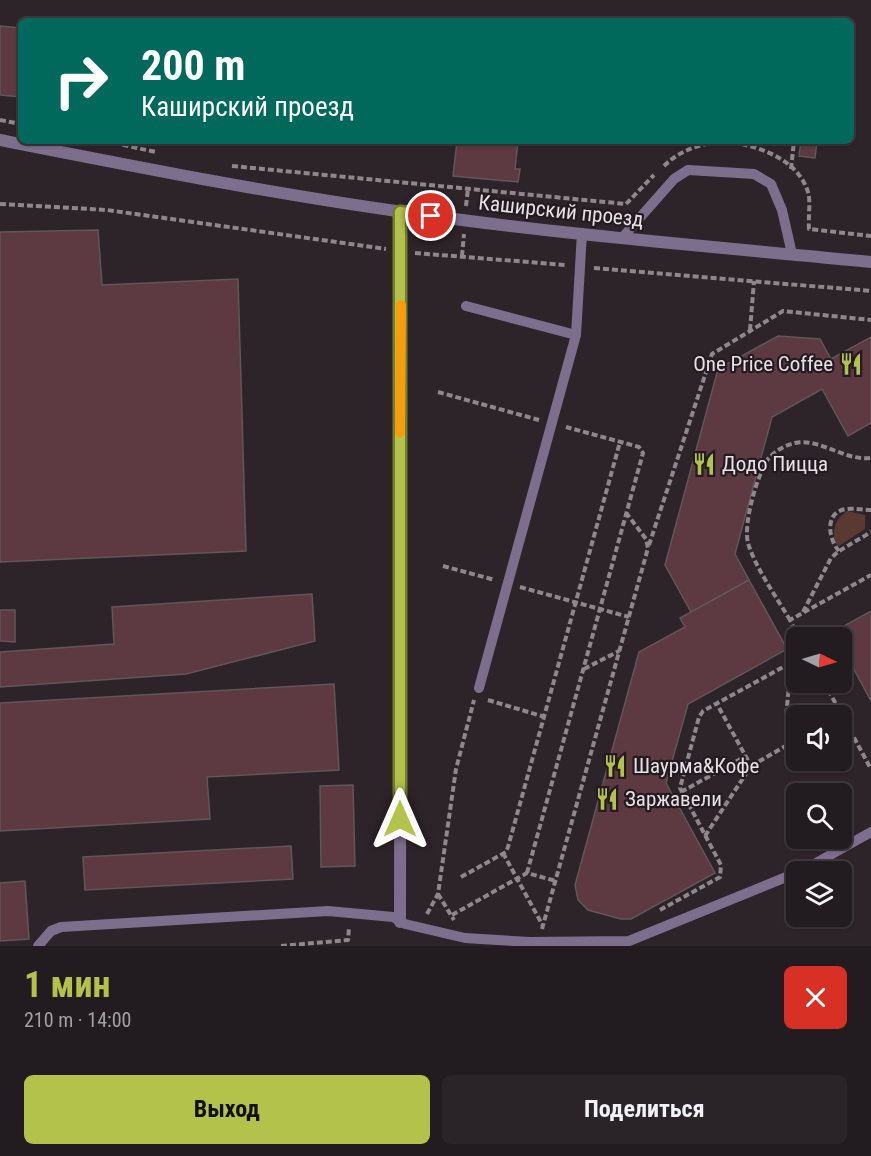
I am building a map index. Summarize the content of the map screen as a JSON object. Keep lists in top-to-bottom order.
{
  "streets": {
    "street": ["Каширский проезд"]
  },
  "places": {
    "restaurant": [
      "One Price Coffee",
      "Додо Пицца",
      "Шаурма&Кофе",
      "Заржавели"
    ]
  },
  "north": "right",
  "page": {
    "turn": ["200 m", "Каширский проезд"],
    "heading": ["1 мин", "210 m · 14:00"],
    "buttons": ["Выход", "Поделиться"]
  }
}
